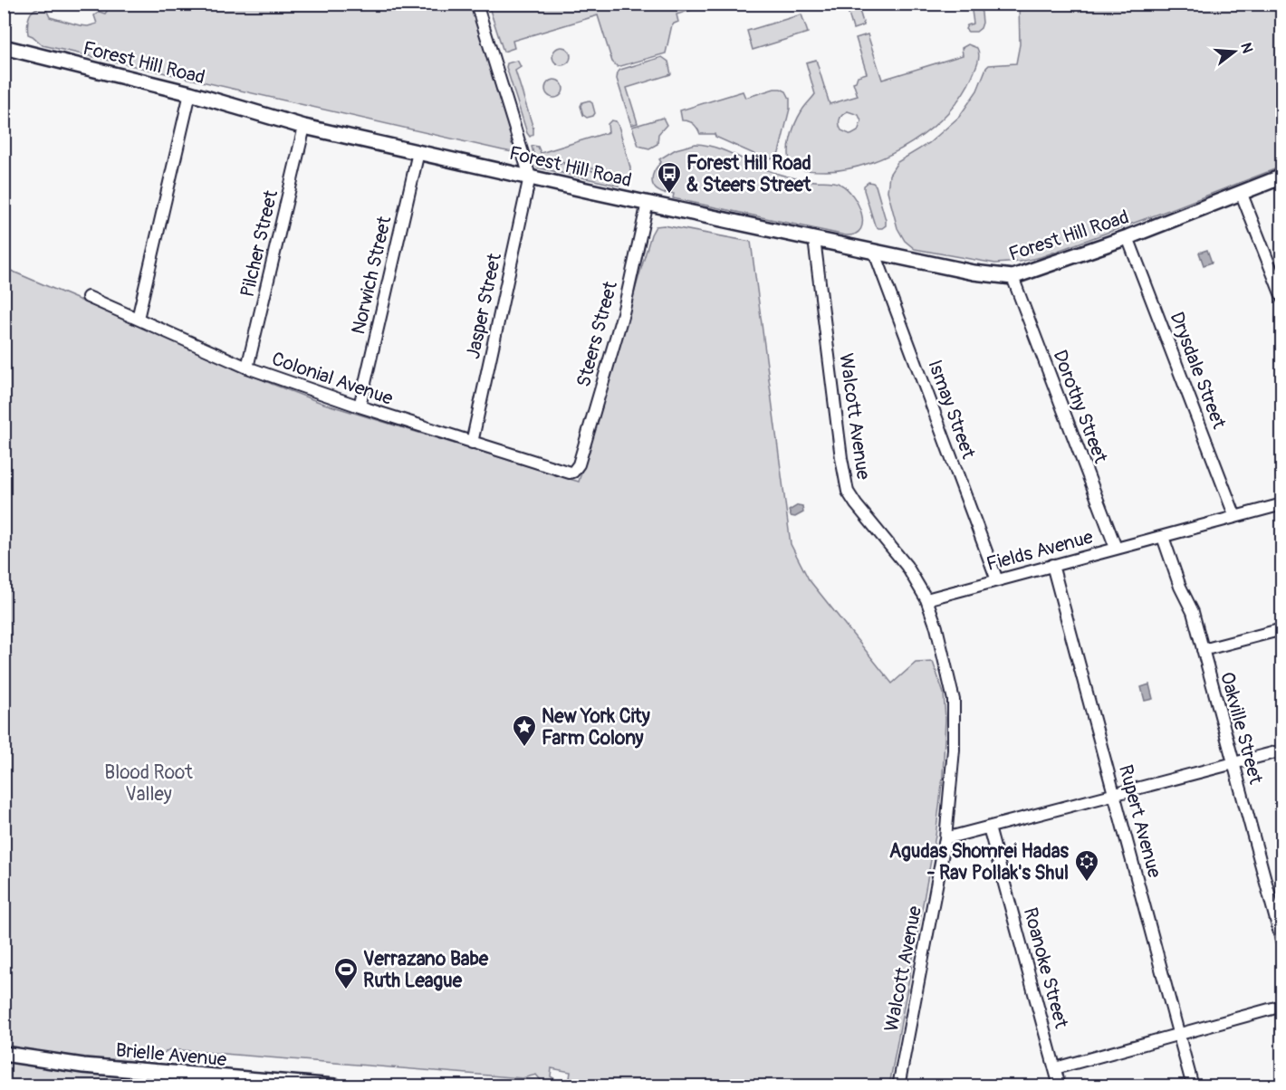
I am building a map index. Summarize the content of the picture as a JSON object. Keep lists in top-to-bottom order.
{
  "streets": {
    "street": [
      "Forest Hill Road",
      "Pilcher Street",
      "Norwich Street",
      "Jasper Street",
      "Steers Street",
      "Drysdale Street",
      "Colonial Avenue",
      "Dorothy Street",
      "Ismay Street",
      "Walcott Avenue",
      "Fields Avenue",
      "Oakville Street",
      "Rupert Avenue",
      "Roanoke Street",
      "Brielle Avenue"
    ]
  },
  "crossings": [
    ["Forest Hill Road", "Pilcher Street"],
    ["Forest Hill Road", "Norwich Street"],
    ["Forest Hill Road", "Jasper Street"],
    ["Forest Hill Road", "Steers Street"],
    ["Forest Hill Road", "Drysdale Street"],
    ["Forest Hill Road", "Dorothy Street"],
    ["Forest Hill Road", "Ismay Street"],
    ["Forest Hill Road", "Walcott Avenue"],
    ["Pilcher Street", "Colonial Avenue"],
    ["Norwich Street", "Colonial Avenue"],
    ["Jasper Street", "Colonial Avenue"],
    ["Steers Street", "Colonial Avenue"],
    ["Drysdale Street", "Fields Avenue"],
    ["Dorothy Street", "Fields Avenue"],
    ["Ismay Street", "Fields Avenue"],
    ["Walcott Avenue", "Fields Avenue"],
    ["Fields Avenue", "Oakville Street"],
    ["Fields Avenue", "Rupert Avenue"]
  ],
  "parks": ["Blood Root Valley"],
  "places": {
    "bus stop": ["Forest Hill Road & Steers Street"],
    "place": ["New York City Farm Colony"],
    "synagogue": ["Agudas Shomrei Hadas - Rav Pollak's Shul"],
    "sports": ["Verrazano Babe Ruth League"]
  },
  "north": "right"
}
